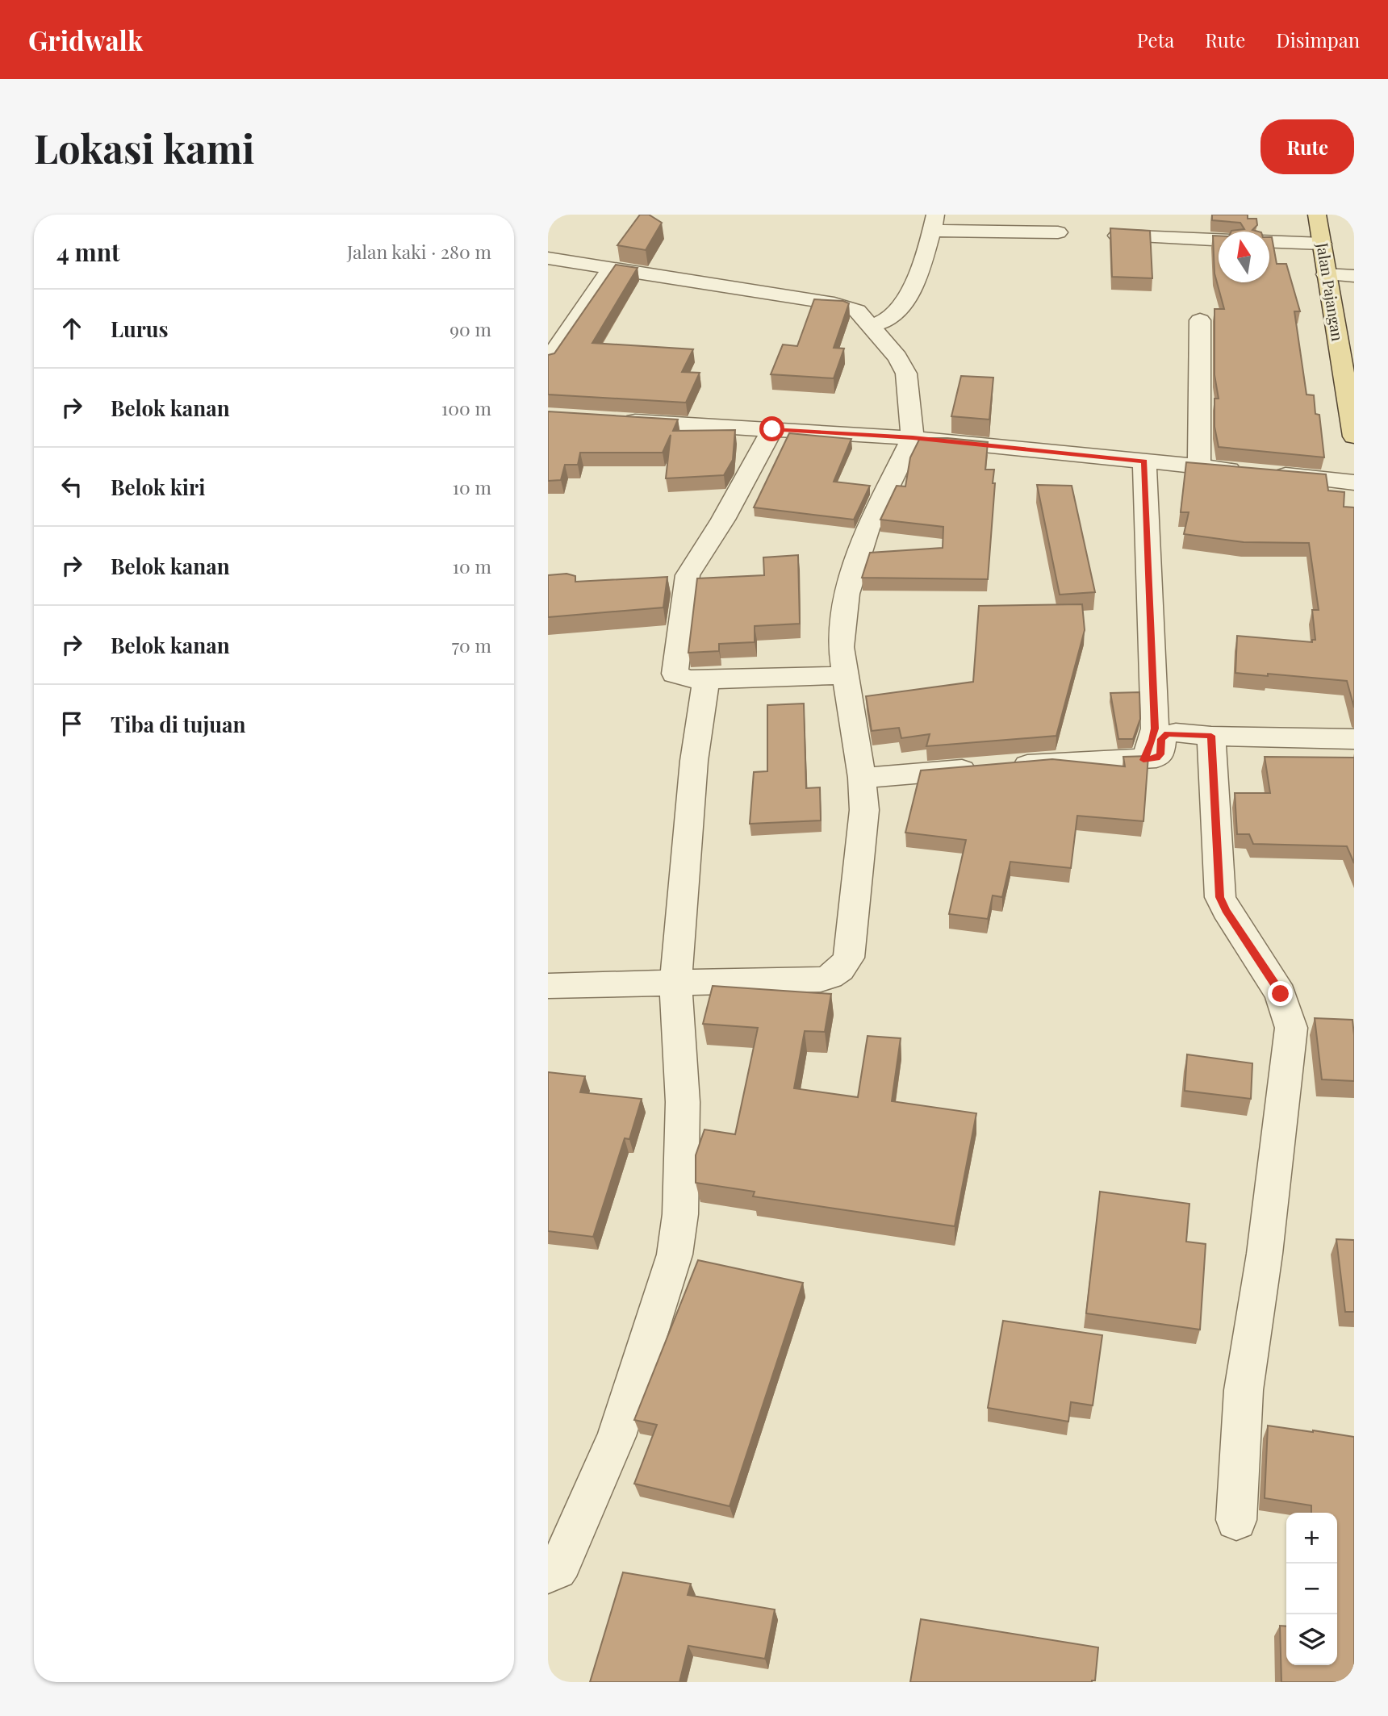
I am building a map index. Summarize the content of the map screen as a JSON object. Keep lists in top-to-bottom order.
{
  "streets": {
    "main road": ["Jalan Pajangan"]
  },
  "north": "top",
  "page": {
    "header": "Gridwalk",
    "nav": ["Peta", "Rute", "Disimpan"],
    "buttons": "Rute",
    "title": "Lokasi kami",
    "heading": ["4 mnt", "Jalan kaki · 280 m"],
    "list": [
      ["Lurus", "90 m"],
      ["Belok kanan", "100 m"],
      ["Belok kiri", "10 m"],
      ["Belok kanan", "10 m"],
      ["Belok kanan", "70 m"],
      "Tiba di tujuan"
    ],
    "map_buttons": ["+", "−"]
  }
}
